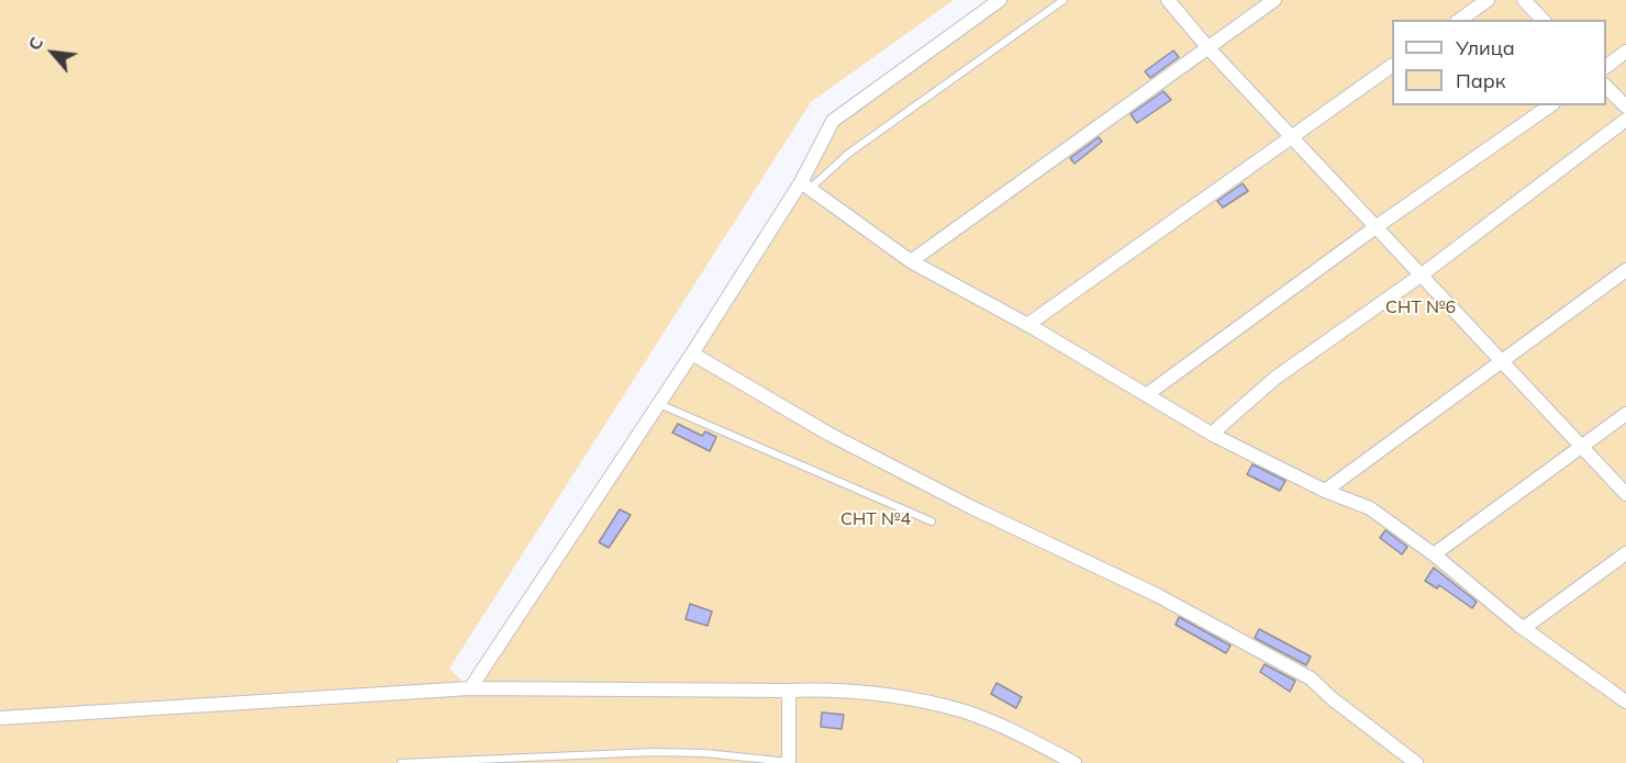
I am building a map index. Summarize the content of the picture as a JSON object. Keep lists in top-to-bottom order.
{
  "parks": ["СНТ №6", "СНТ №4"],
  "legend": ["Улица", "Парк"],
  "north": "top left"
}
